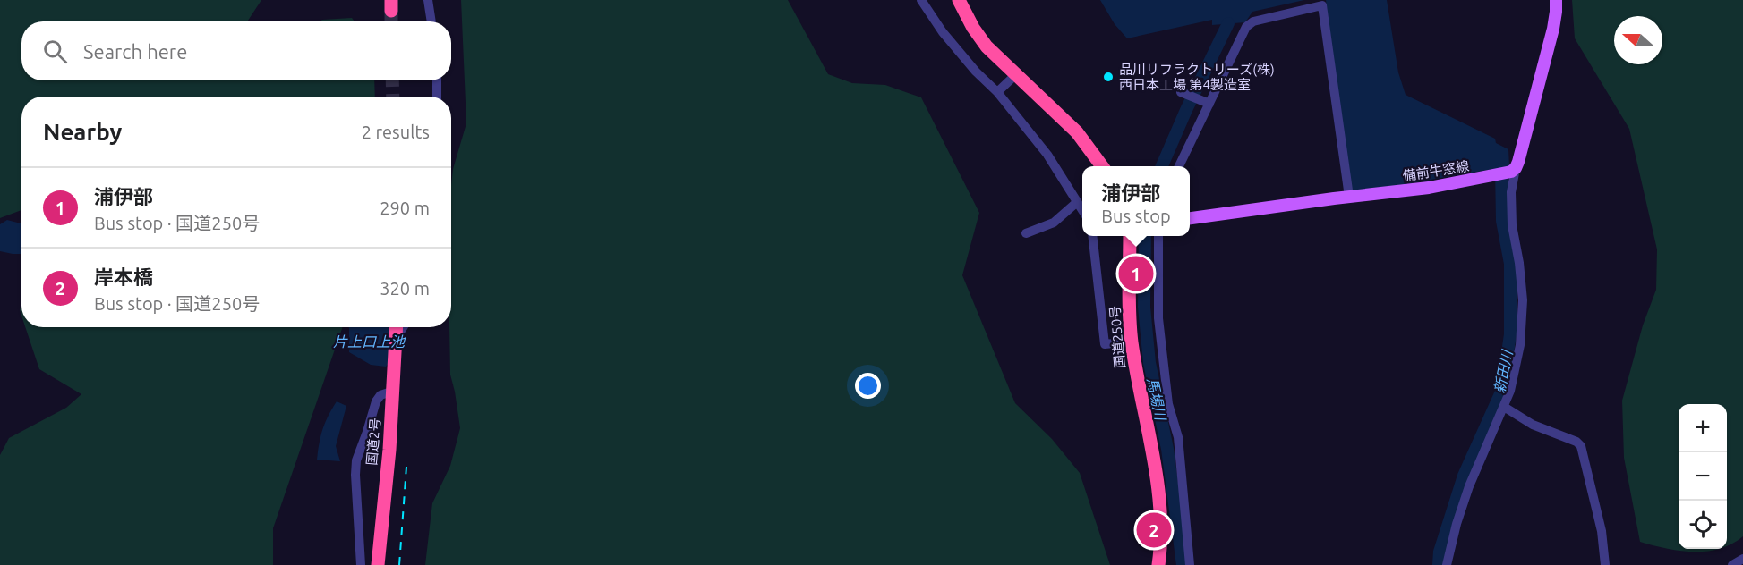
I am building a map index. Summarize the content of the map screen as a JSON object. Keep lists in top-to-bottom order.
{
  "streets": {
    "highway": ["国道250号", "国道2号"],
    "main road": ["備前牛窓線"]
  },
  "water": ["片上口上池", "新田川", "馬場川"],
  "places": ["品川リフラクトリーズ(株) 西日本工場 第4製造室"],
  "north": "left",
  "page": {
    "search": "Search here",
    "heading": ["Nearby", "2 results"],
    "popup": ["浦伊部", "Bus stop"],
    "list": [
      {
        "mark": "1",
        "name": "浦伊部",
        "note": "Bus stop · 国道250号",
        "value": "290 m"
      },
      {
        "mark": "2",
        "name": "岸本橋",
        "note": "Bus stop · 国道250号",
        "value": "320 m"
      }
    ],
    "pins": ["1", "2"],
    "map_buttons": ["+", "−"]
  }
}
